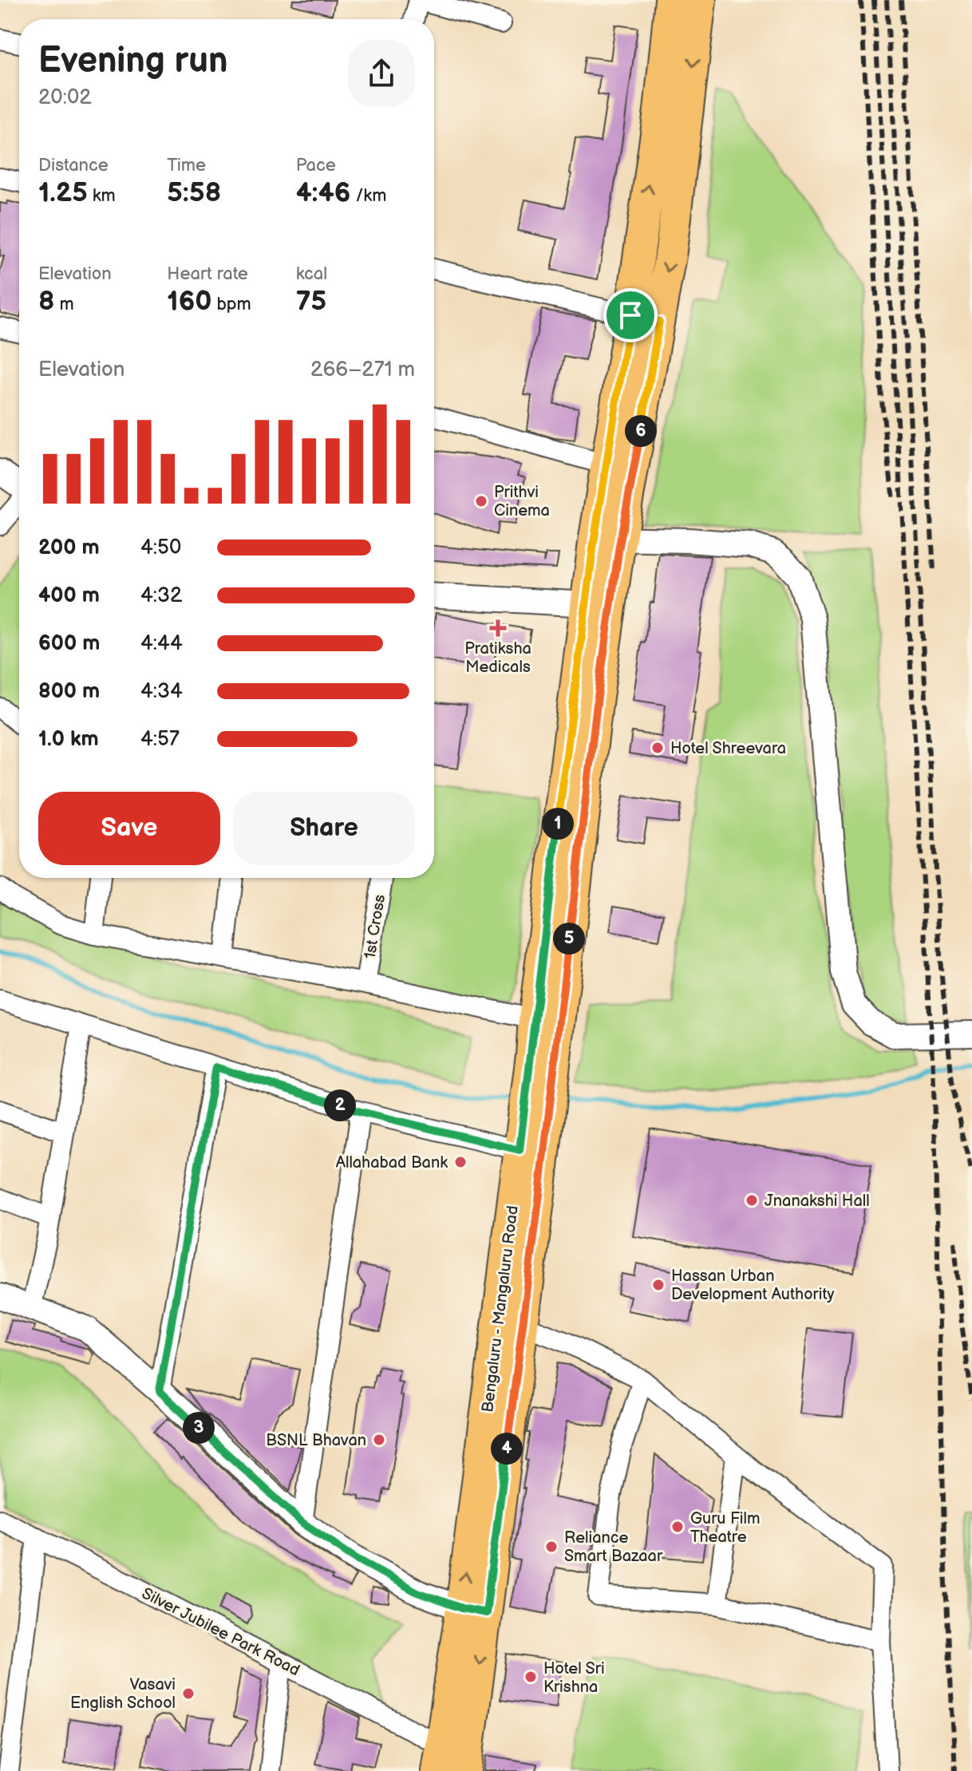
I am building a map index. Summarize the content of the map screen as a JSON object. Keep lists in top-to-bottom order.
{
  "streets": {
    "main road": ["Bengaluru - Mangaluru Road"],
    "street": ["1st Cross", "Silver Jubilee Park Road"]
  },
  "crossings": [
    ["Bengaluru - Mangaluru Road", "Silver Jubilee Park Road"]
  ],
  "places": {
    "other": [
      "Prithvi Cinema",
      "Hotel Shreevara",
      "Allahabad Bank",
      "Jnanakshi Hall",
      "Hassan Urban Development Authority",
      "BSNL Bhavan",
      "Guru Film Theatre",
      "Reliance Smart Bazaar",
      "Hotel Sri Krishna",
      "Vasavi English School"
    ],
    "health": ["Pratiksha Medicals"]
  },
  "page": {
    "heading": ["Evening run", "20:02"],
    "stats": [
      ["Distance", "1.25 km"],
      ["Time", "5:58"],
      ["Pace", "4:46 /km"],
      ["Elevation", "8 m"],
      ["Heart rate", "160 bpm"],
      ["kcal", "75"]
    ],
    "chart": ["Elevation", "266–271 m"],
    "pins": [
      "6",
      "1",
      "5",
      "2",
      "3",
      "4"
    ],
    "list": [
      {
        "name": "200 m",
        "note": "4:50"
      },
      {
        "name": "400 m",
        "note": "4:32"
      },
      {
        "name": "600 m",
        "note": "4:44"
      },
      {
        "name": "800 m",
        "note": "4:34"
      },
      {
        "name": "1.0 km",
        "note": "4:57"
      }
    ],
    "buttons": ["Save", "Share"]
  }
}
